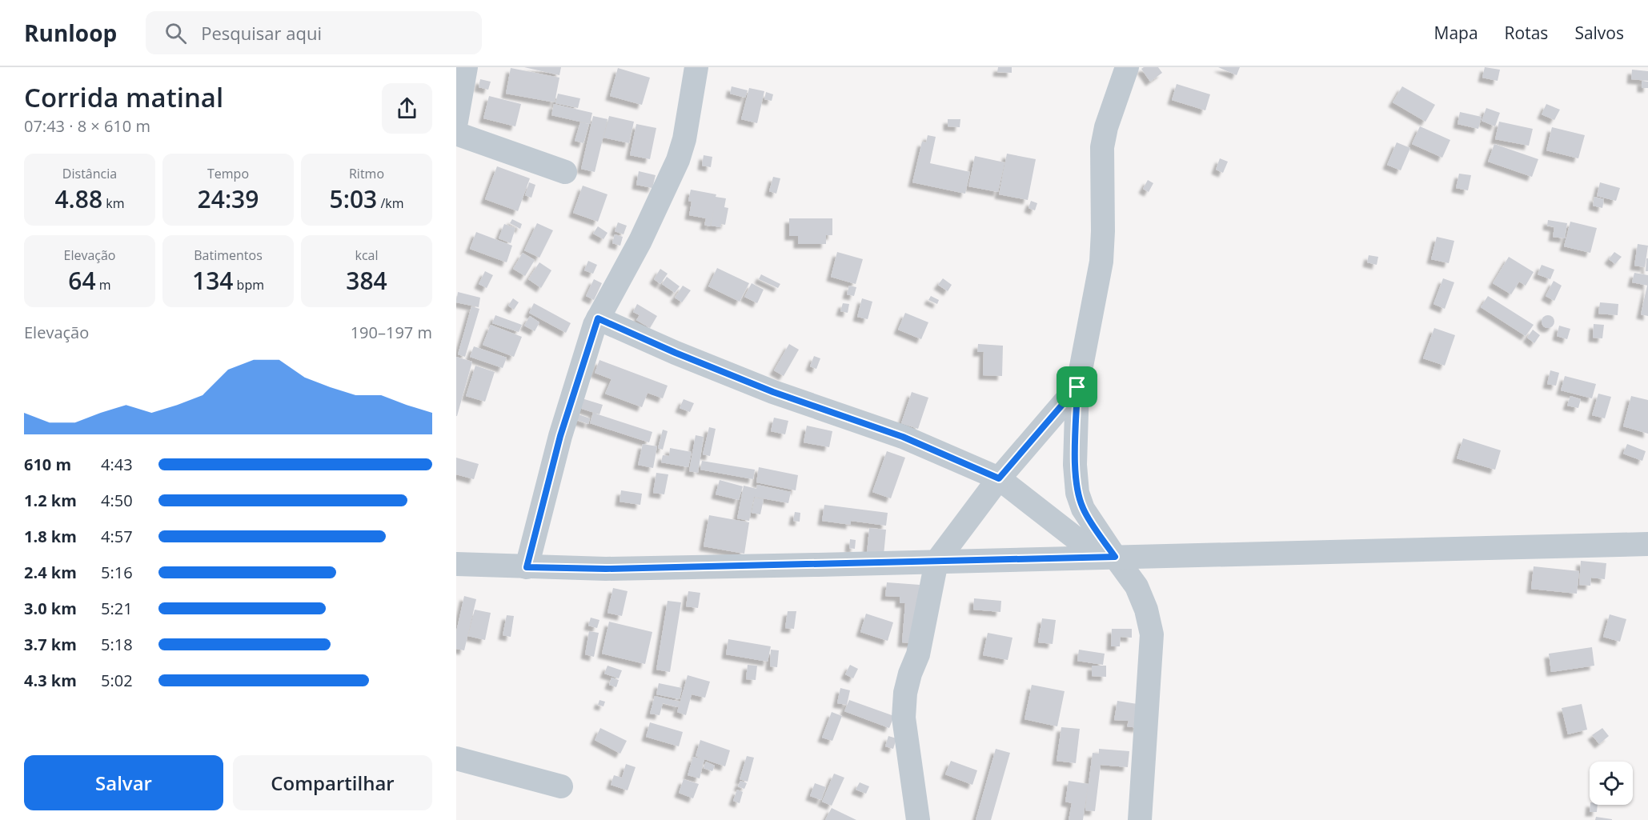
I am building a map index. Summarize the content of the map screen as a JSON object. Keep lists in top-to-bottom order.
{
  "page": {
    "header": "Runloop",
    "search": "Pesquisar aqui",
    "nav": ["Mapa", "Rotas", "Salvos"],
    "heading": ["Corrida matinal", "07:43 · 8 × 610 m"],
    "stats": [
      ["Distância", "4.88 km"],
      ["Tempo", "24:39"],
      ["Ritmo", "5:03 /km"],
      ["Elevação", "64 m"],
      ["Batimentos", "134 bpm"],
      ["kcal", "384"]
    ],
    "chart": ["Elevação", "190–197 m"],
    "list": [
      {
        "name": "610 m",
        "note": "4:43"
      },
      {
        "name": "1.2 km",
        "note": "4:50"
      },
      {
        "name": "1.8 km",
        "note": "4:57"
      },
      {
        "name": "2.4 km",
        "note": "5:16"
      },
      {
        "name": "3.0 km",
        "note": "5:21"
      },
      {
        "name": "3.7 km",
        "note": "5:18"
      },
      {
        "name": "4.3 km",
        "note": "5:02"
      }
    ],
    "buttons": ["Salvar", "Compartilhar"]
  }
}
